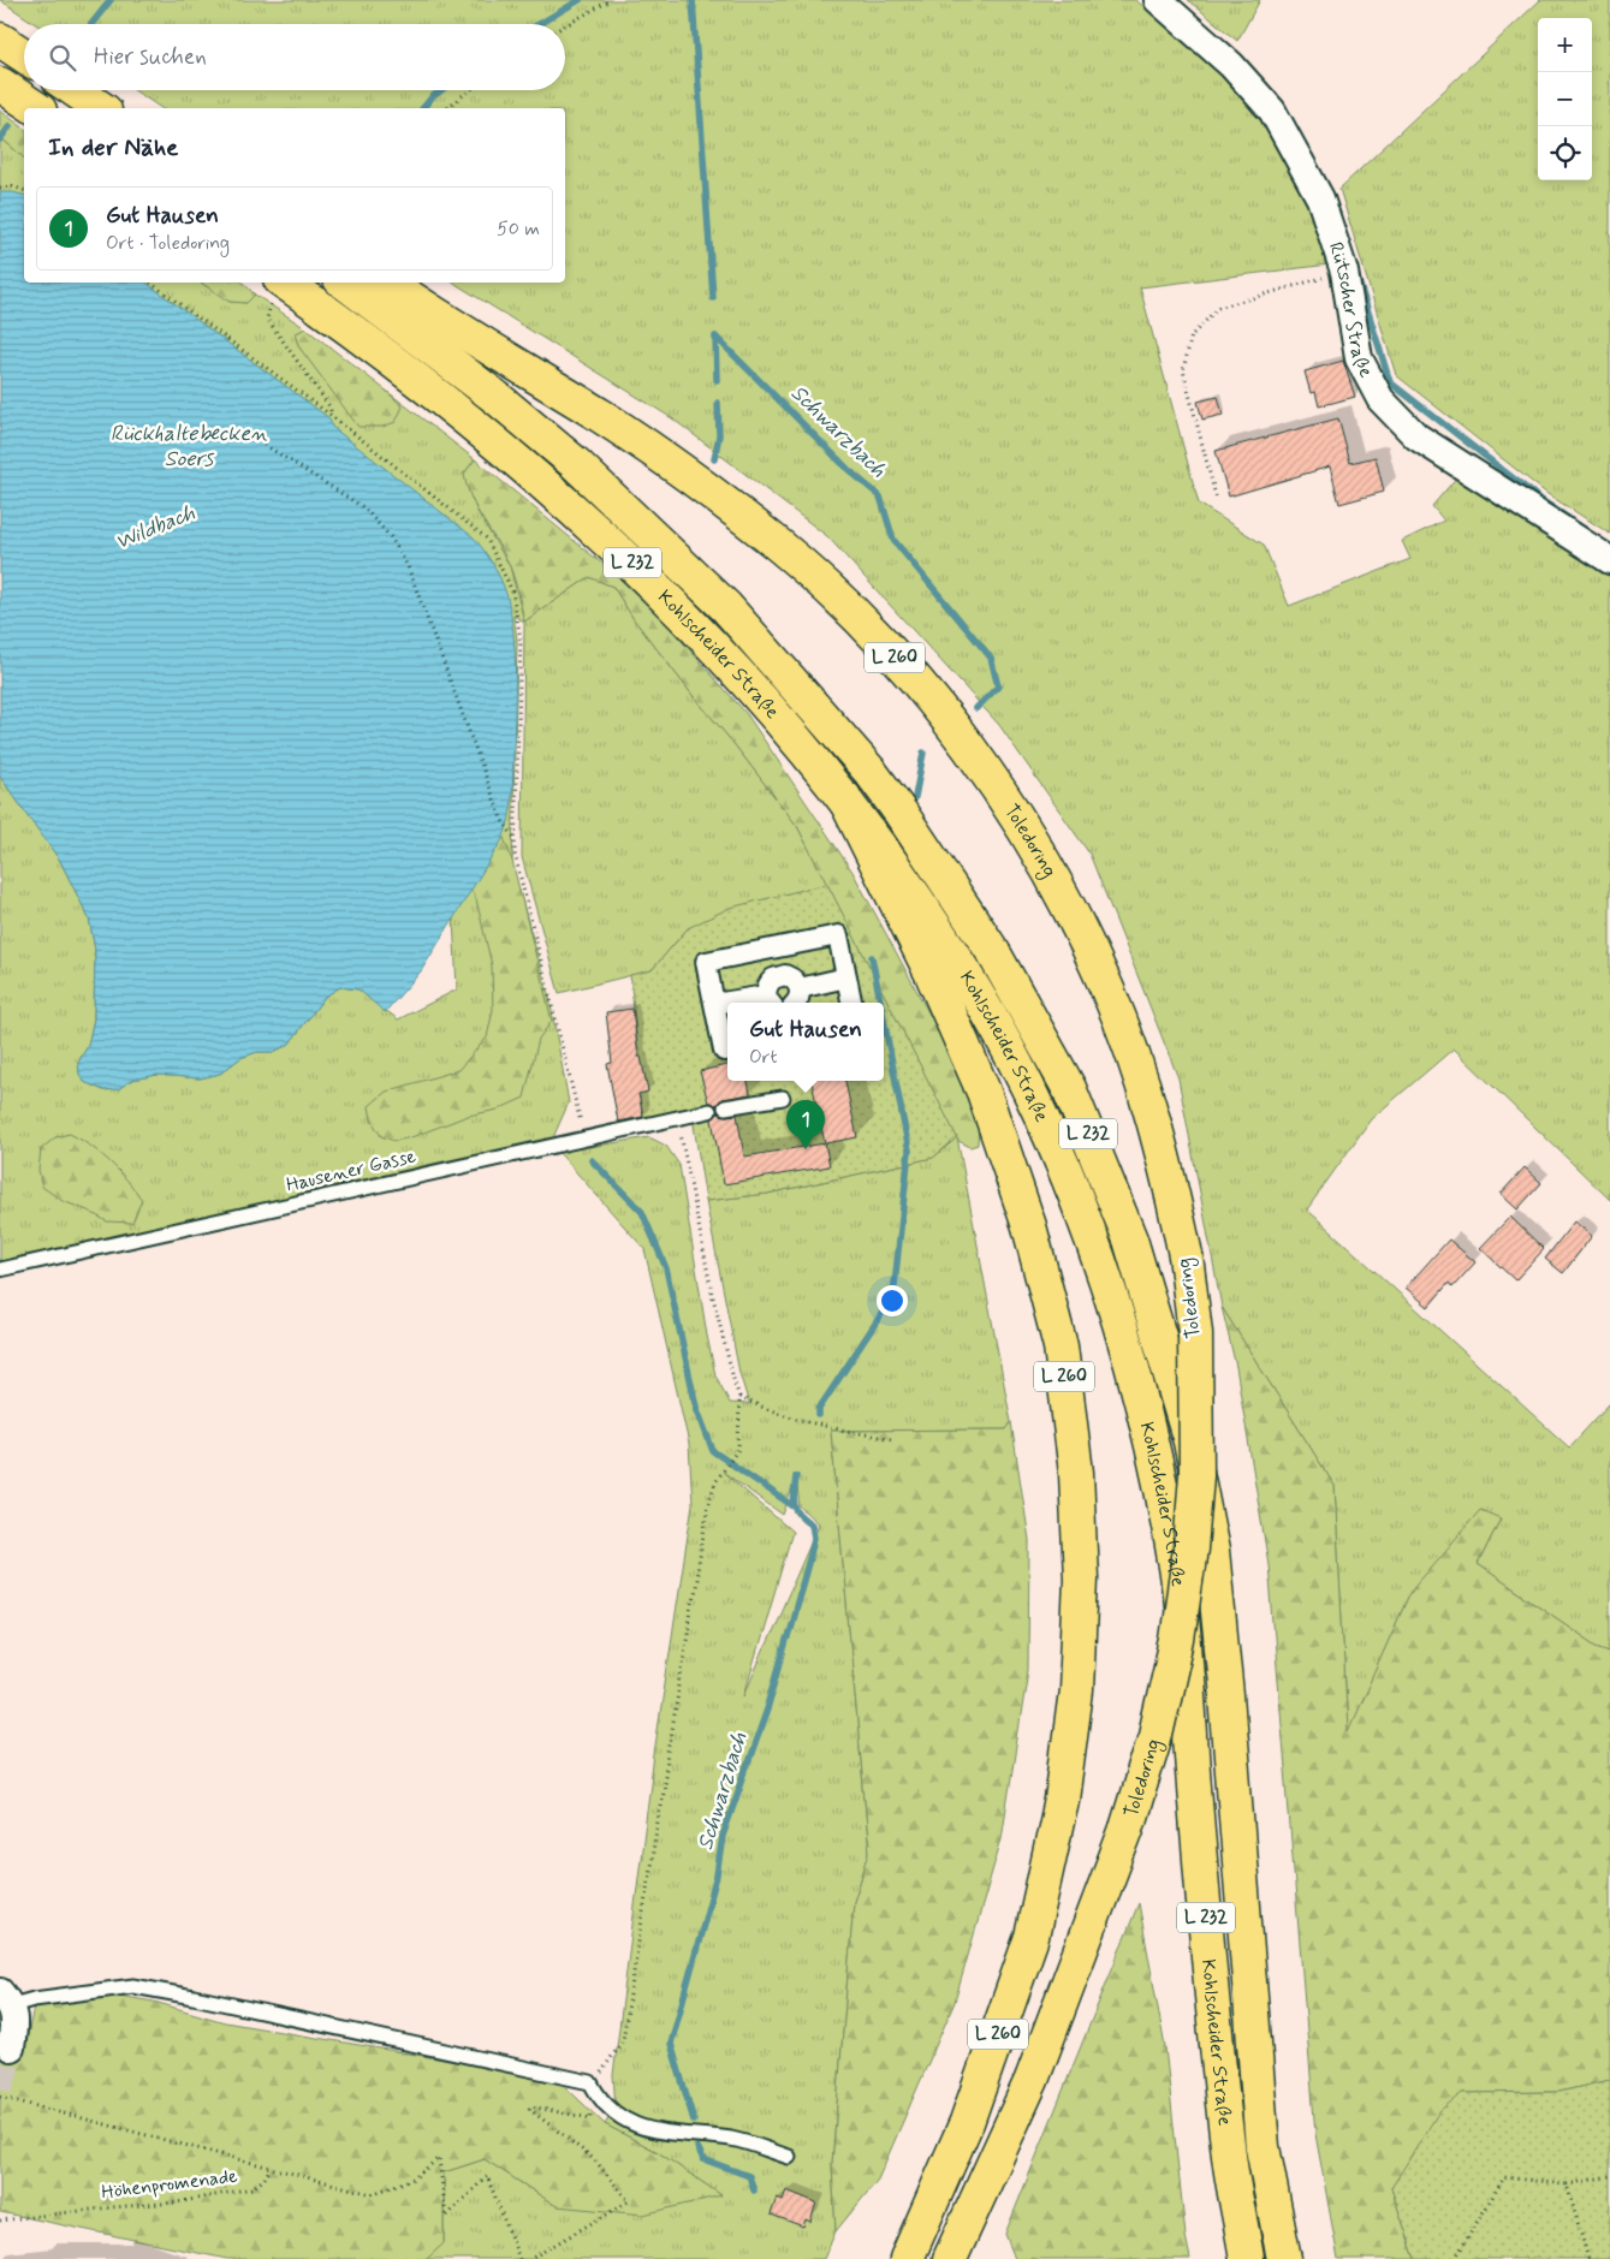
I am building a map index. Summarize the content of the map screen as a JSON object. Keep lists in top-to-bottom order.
{
  "streets": {
    "main road": [
      "L 232",
      "Kohlscheider Straße",
      "L 260",
      "Toledoring"
    ],
    "street": ["Rütscher Straße"],
    "lane": ["Hausener Gasse"],
    "path": ["Höhenpromenade"]
  },
  "crossings": [
    ["Kohlscheider Straße", "L 260"]
  ],
  "water": ["Schwarzbach", "Rückhaltebecken Soers", "Wildbach"],
  "page": {
    "map_buttons": ["+", "−"],
    "search": "Hier suchen",
    "heading": "In der Nähe",
    "list": [
      {
        "mark": "1",
        "name": "Gut Hausen",
        "note": "Ort · Toledoring",
        "value": "50 m"
      }
    ],
    "popup": ["Gut Hausen", "Ort"],
    "pins": "1"
  }
}
